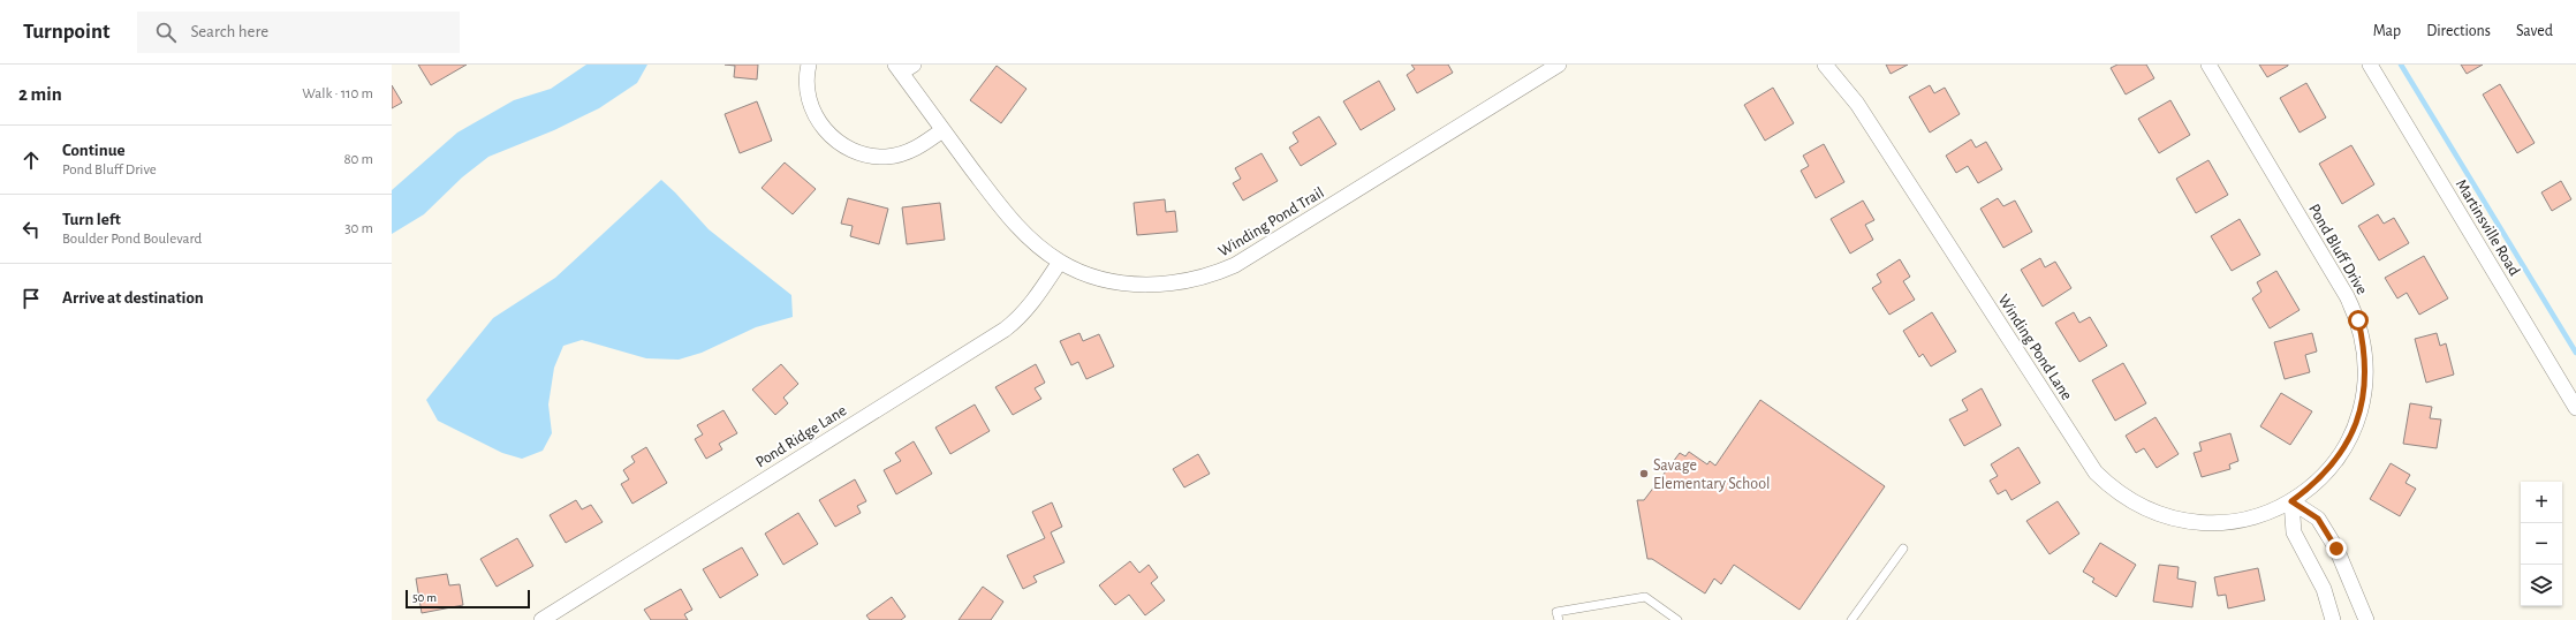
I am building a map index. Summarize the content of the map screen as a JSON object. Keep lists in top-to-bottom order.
{
  "streets": {
    "street": [
      "Winding Pond Trail",
      "Martinsville Road",
      "Pond Bluff Drive",
      "Winding Pond Lane",
      "Pond Ridge Lane"
    ]
  },
  "crossings": [
    ["Winding Pond Trail", "Pond Ridge Lane"],
    ["Pond Bluff Drive", "Winding Pond Lane"]
  ],
  "places": ["Savage Elementary School"],
  "scale_bar": "50 m",
  "page": {
    "header": "Turnpoint",
    "search": "Search here",
    "nav": ["Map", "Directions", "Saved"],
    "heading": ["2 min", "Walk · 110 m"],
    "list": [
      ["Continue", "Pond Bluff Drive", "80 m"],
      ["Turn left", "Boulder Pond Boulevard", "30 m"],
      "Arrive at destination"
    ],
    "map_buttons": ["+", "−"],
    "scale": "50 m"
  }
}
